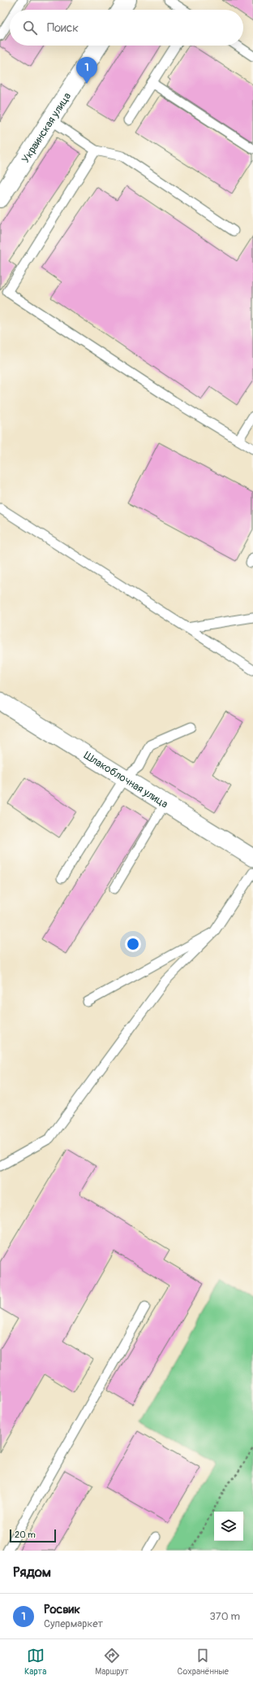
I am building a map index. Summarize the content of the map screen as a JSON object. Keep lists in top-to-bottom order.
{
  "streets": {
    "main road": ["Украинская улица"],
    "street": ["Шлакоблочная улица"]
  },
  "scale_bar": "20 m",
  "page": {
    "search": "Поиск",
    "pins": "1",
    "scale": "20 m",
    "heading": "Рядом",
    "list": [
      {
        "mark": "1",
        "name": "Росвик",
        "note": "Супермаркет",
        "value": "370 m"
      }
    ],
    "nav": ["Карта", "Маршрут", "Сохранённые"]
  }
}
